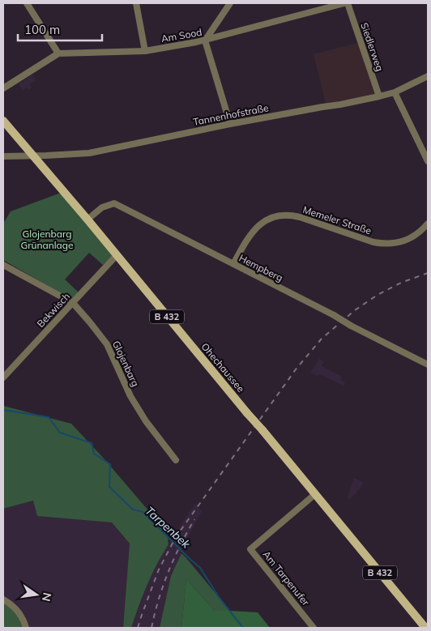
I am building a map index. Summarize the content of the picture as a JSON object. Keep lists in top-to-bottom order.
{
  "streets": {
    "main road": ["B 432", "Ohechaussee"],
    "street": [
      "Am Sood",
      "Siedlerweg",
      "Tannenhofstraße",
      "Memeler Straße",
      "Hempberg",
      "Bekwisch",
      "Glojenbarg",
      "Am Tarpenufer"
    ]
  },
  "crossings": [
    ["Siedlerweg", "Tannenhofstraße"],
    ["Tannenhofstraße", "Ohechaussee"],
    ["Memeler Straße", "Hempberg"],
    ["Hempberg", "Ohechaussee"],
    ["Bekwisch", "Glojenbarg"],
    ["Bekwisch", "Ohechaussee"],
    ["Ohechaussee", "Am Tarpenufer"]
  ],
  "water": ["Tarpenbek"],
  "parks": ["Glojenbarg Grünanlage"],
  "scale_bar": "100 m",
  "north": "right"
}
